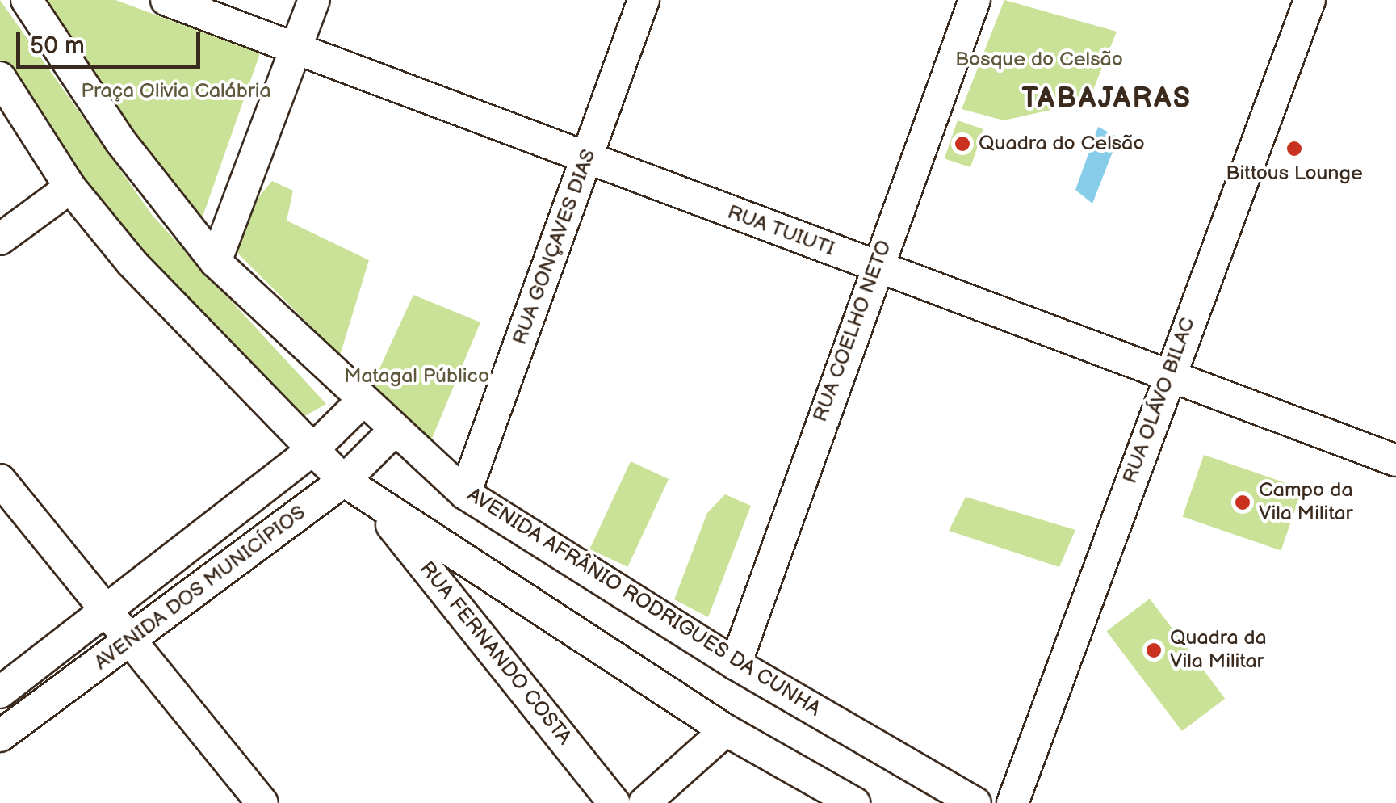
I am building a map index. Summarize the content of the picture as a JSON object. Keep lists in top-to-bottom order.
{
  "streets": {
    "street": [
      "RUA TUIUTI",
      "RUA GONÇAVES DIAS",
      "RUA COELHO NETO",
      "RUA OLÁVO BILAC",
      "AVENIDA DOS MUNICÍPIOS",
      "AVENIDA AFRÂNIO RODRIGUES DA CUNHA",
      "RUA FERNANDO COSTA"
    ]
  },
  "crossings": [
    ["RUA TUIUTI", "RUA GONÇAVES DIAS"],
    ["RUA TUIUTI", "RUA COELHO NETO"],
    ["RUA TUIUTI", "RUA OLÁVO BILAC"],
    ["RUA GONÇAVES DIAS", "AVENIDA AFRÂNIO RODRIGUES DA CUNHA"],
    ["RUA COELHO NETO", "AVENIDA AFRÂNIO RODRIGUES DA CUNHA"],
    ["AVENIDA DOS MUNICÍPIOS", "AVENIDA AFRÂNIO RODRIGUES DA CUNHA"]
  ],
  "districts": ["TABAJARAS"],
  "parks": ["Bosque do Celsão", "Praça Olivia Calábria", "Matagal Público"],
  "places": [
    "Quadra do Celsão",
    "Bittous Lounge",
    "Campo da Vila Militar",
    "Quadra da Vila Militar"
  ],
  "scale_bar": "50 m"
}
